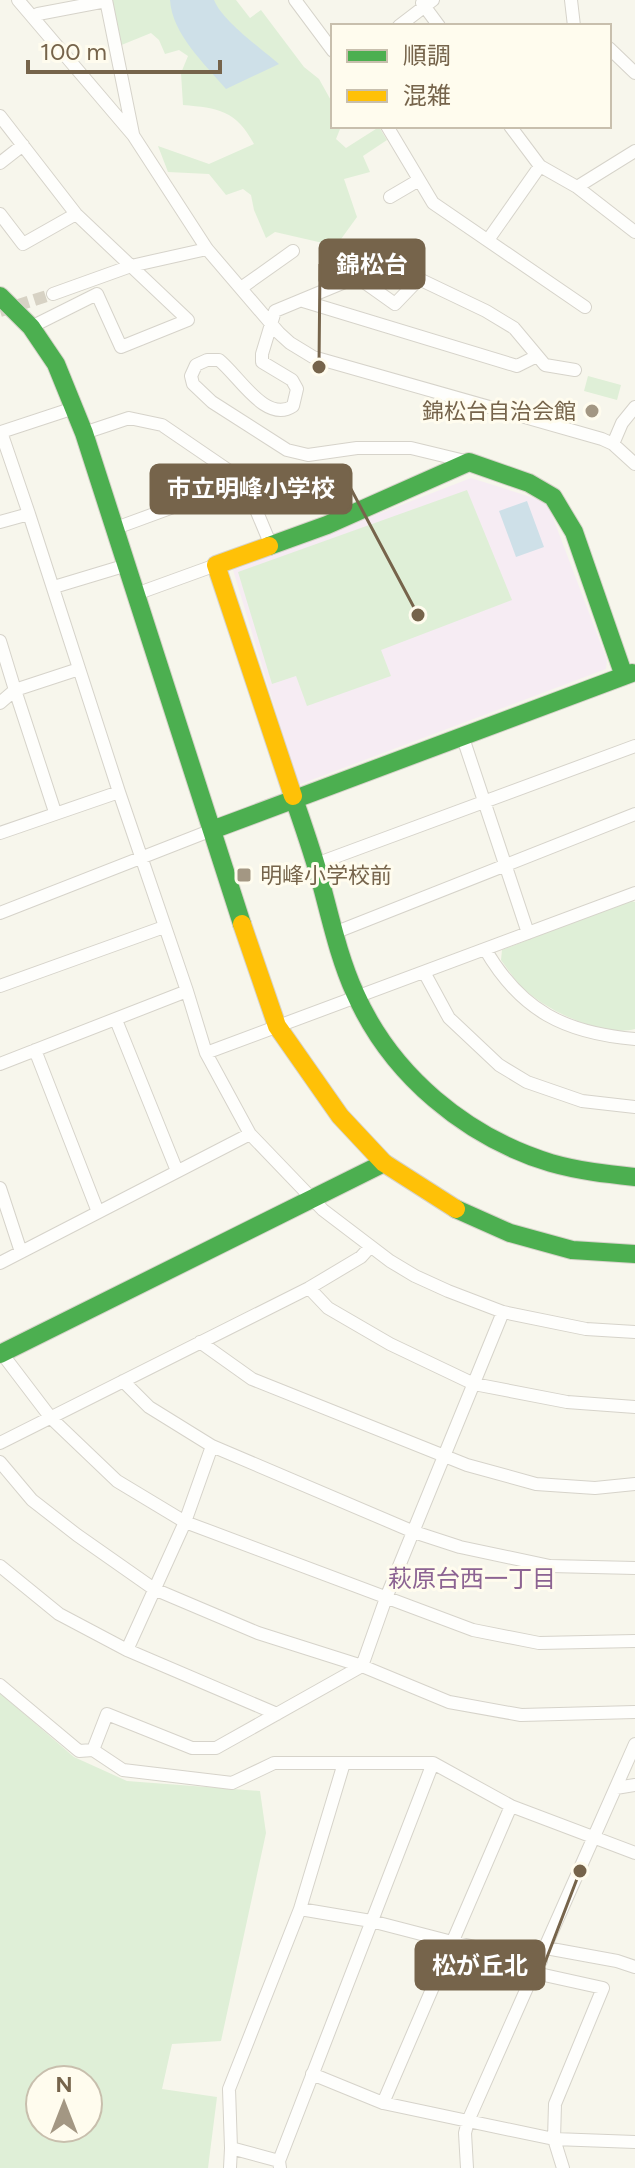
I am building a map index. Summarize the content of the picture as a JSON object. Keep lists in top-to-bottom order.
{
  "districts": ["萩原台西一丁目"],
  "places": {
    "other": [
      "錦松台",
      "錦松台自治会館",
      "市立明峰小学校",
      "松が丘北"
    ],
    "transit": ["明峰小学校前"]
  },
  "legend": ["順調", "混雑"],
  "scale_bar": "100 m",
  "north": "top"
}
